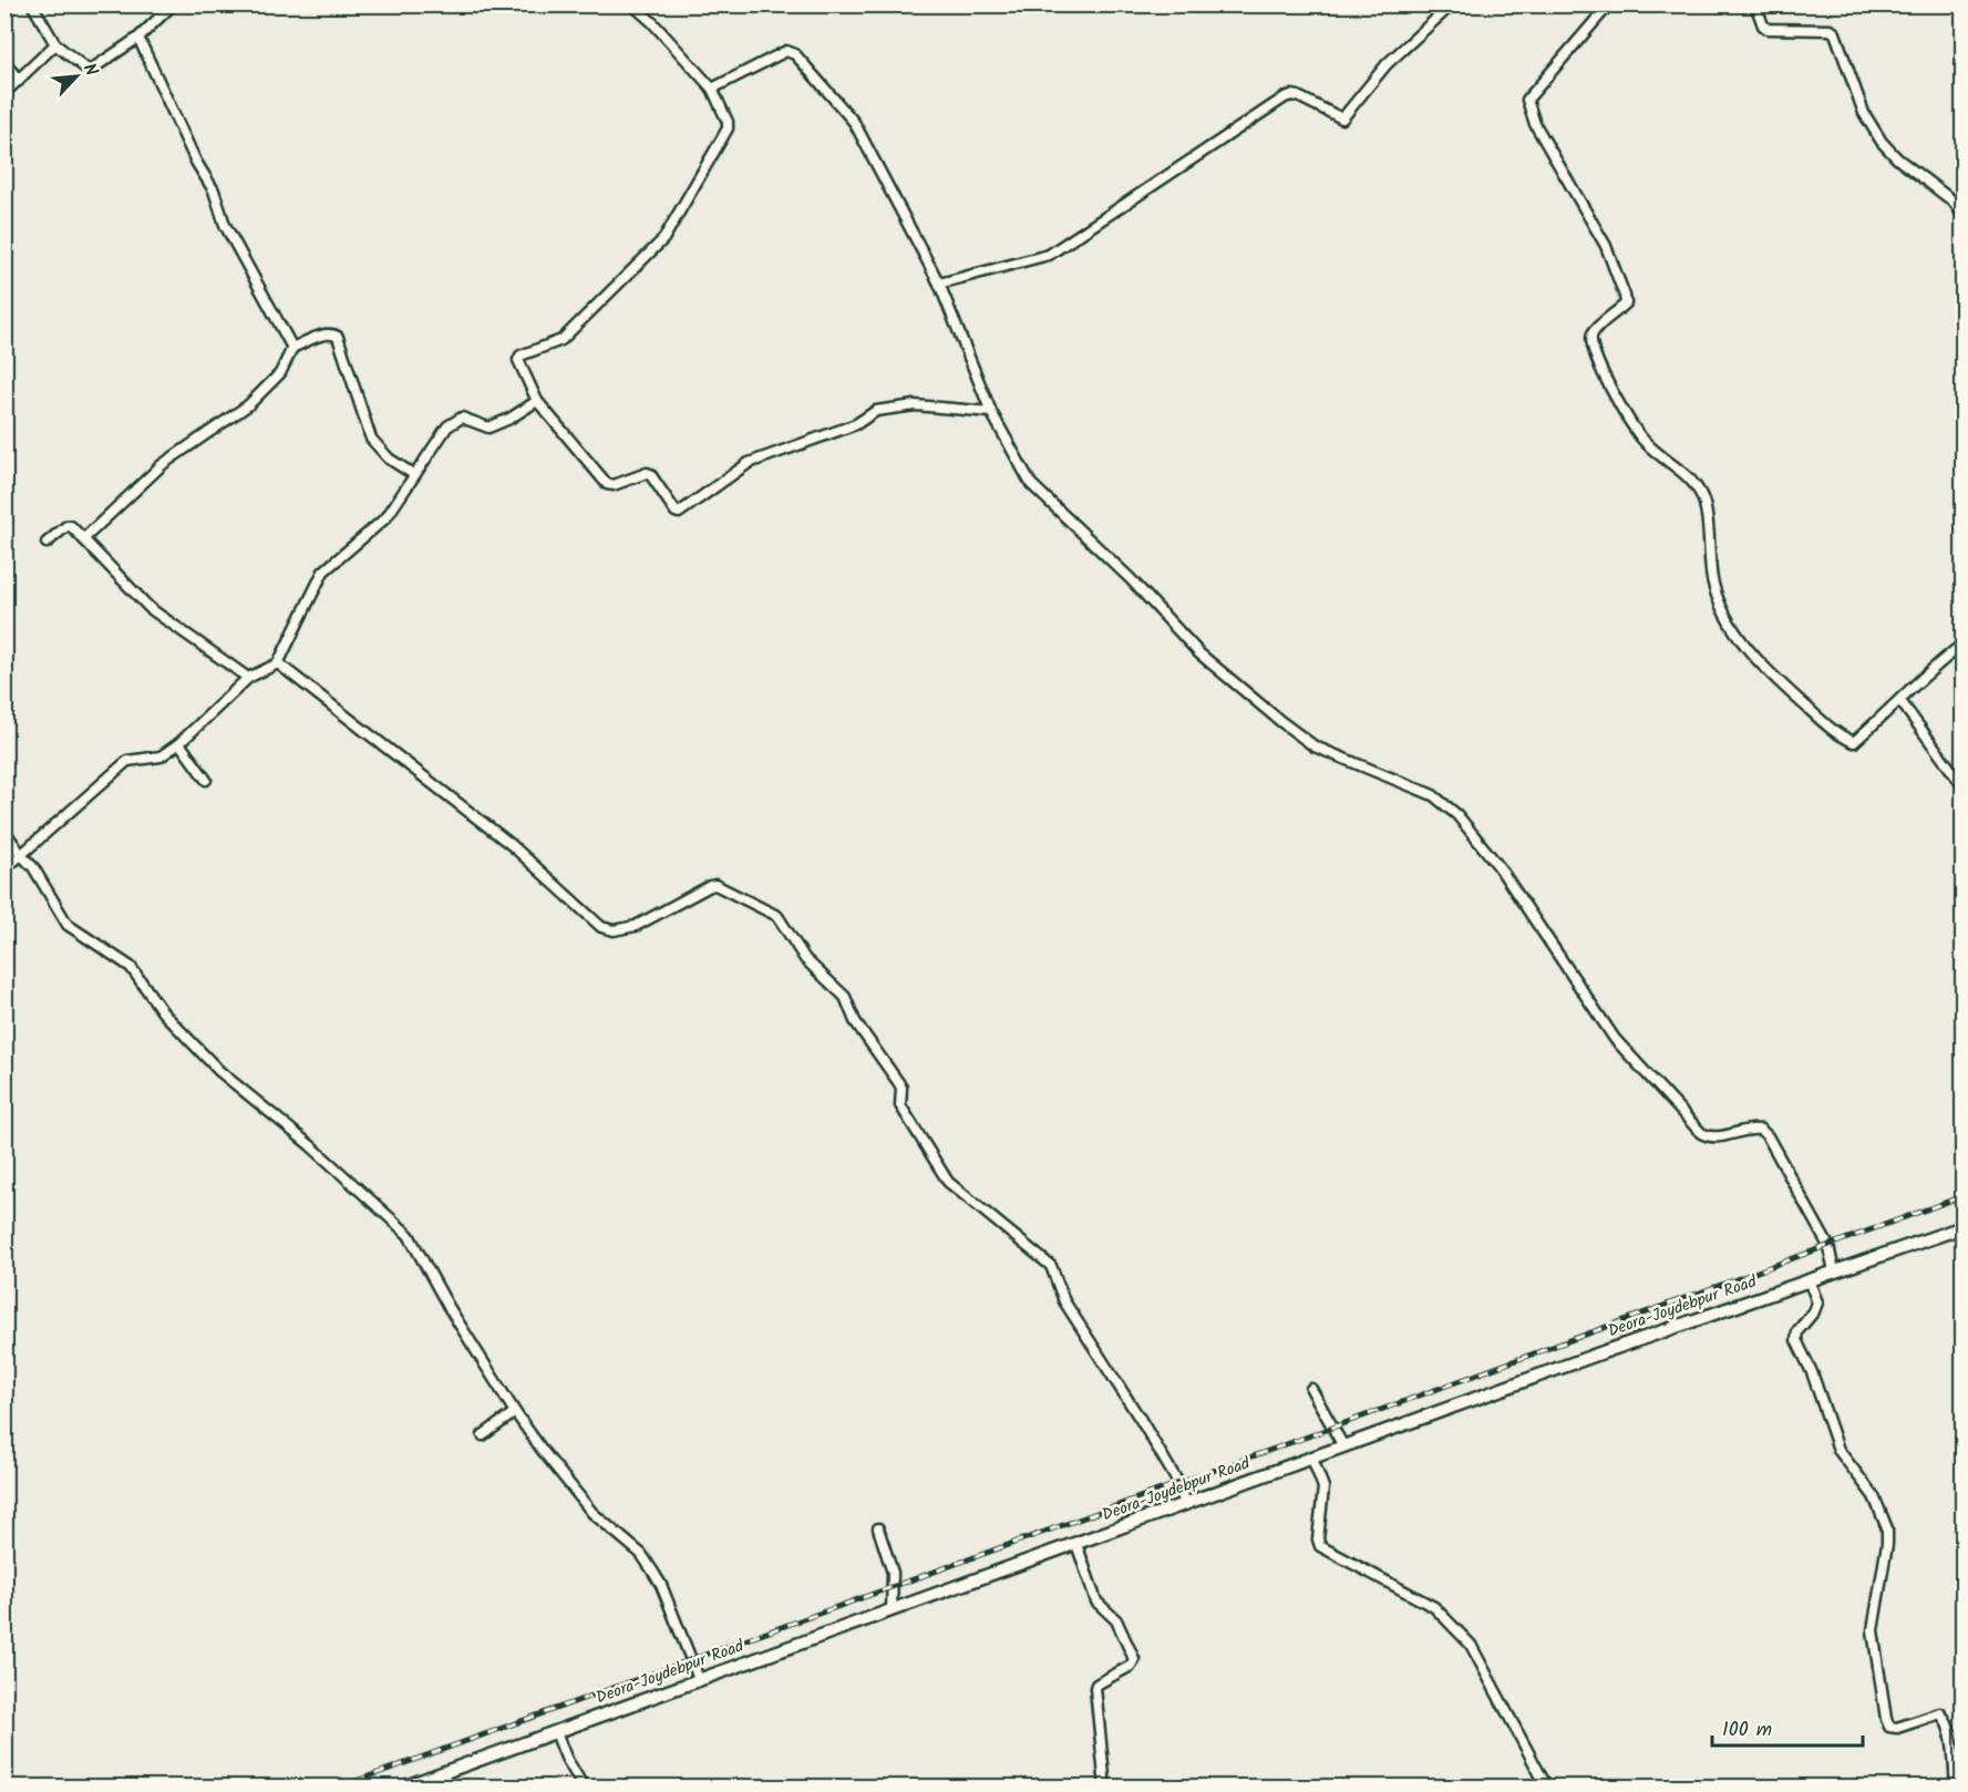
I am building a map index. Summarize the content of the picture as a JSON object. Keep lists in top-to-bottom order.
{
  "streets": {
    "street": ["Deora-Joydebpur Road"]
  },
  "scale_bar": "100 m",
  "north": "top right"
}
